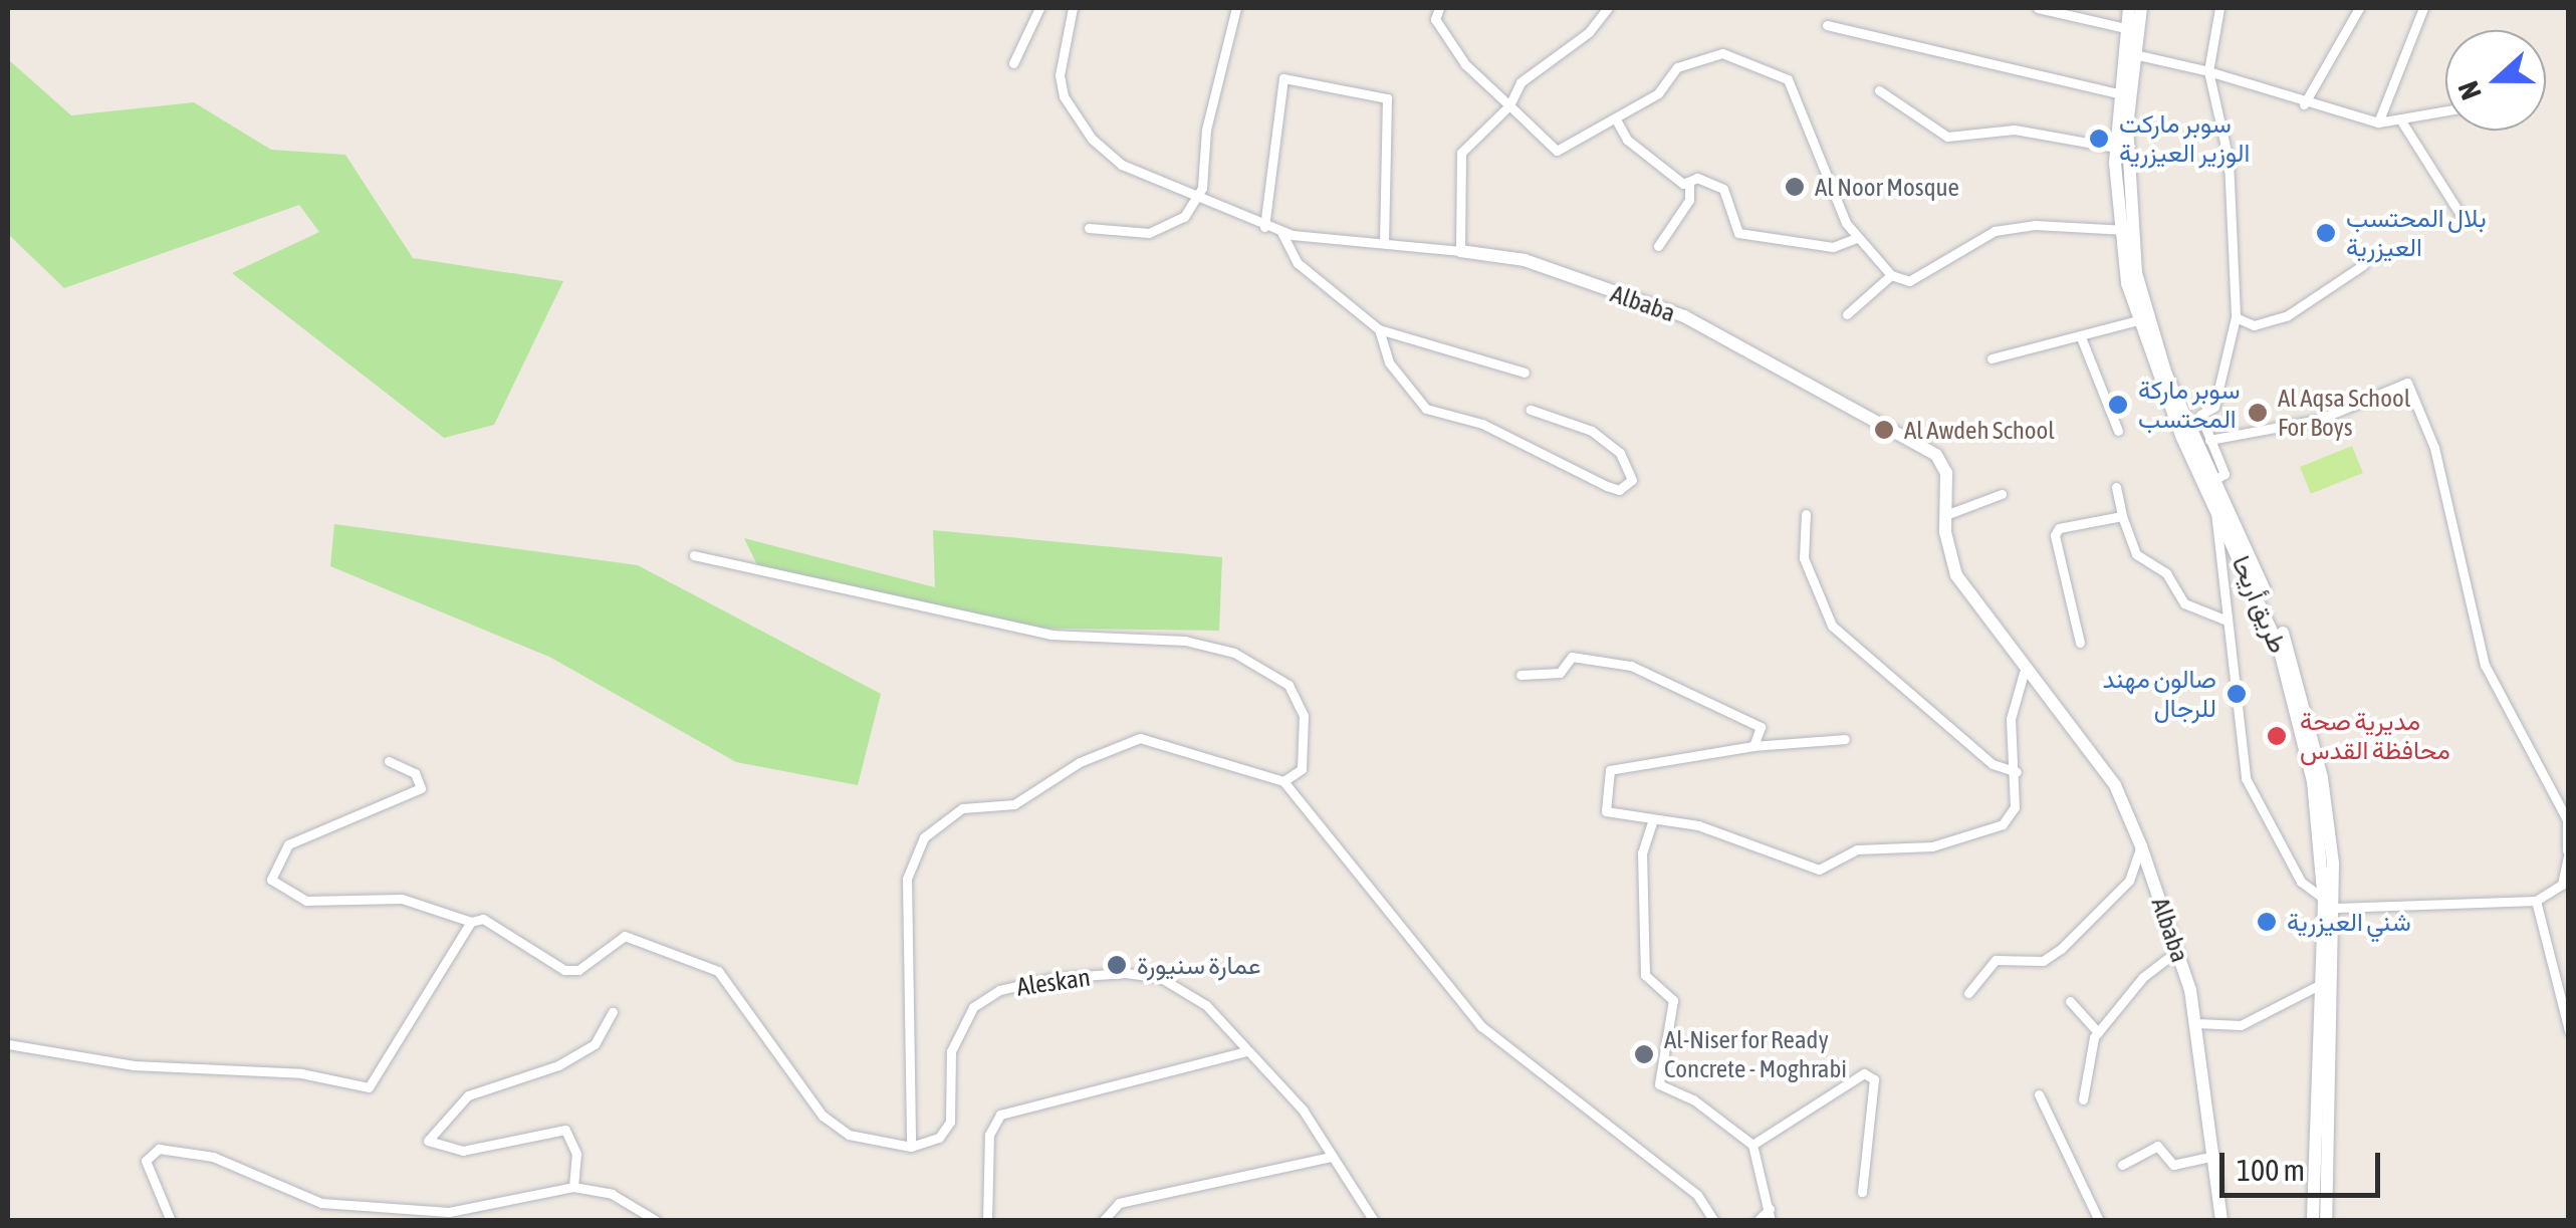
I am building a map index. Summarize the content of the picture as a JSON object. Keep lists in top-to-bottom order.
{
  "streets": {
    "main road": ["Albaba", "طريق أريحا"],
    "street": ["Aleskan"]
  },
  "places": [
    "سوبر ماركت الوزير العيزرية",
    "Al Noor Mosque",
    "بلال المحتسب العيزرية",
    "سوبر ماركة المحتسب",
    "Al Aqsa School For Boys",
    "Al Awdeh School",
    "صالون مهند للرجال",
    "مديرية صحة محافظة القدس",
    "شني العيزرية",
    "عمارة سنيورة",
    "Al-Niser for Ready Concrete - Moghrabi"
  ],
  "scale_bar": "100 m",
  "north": "left"
}
